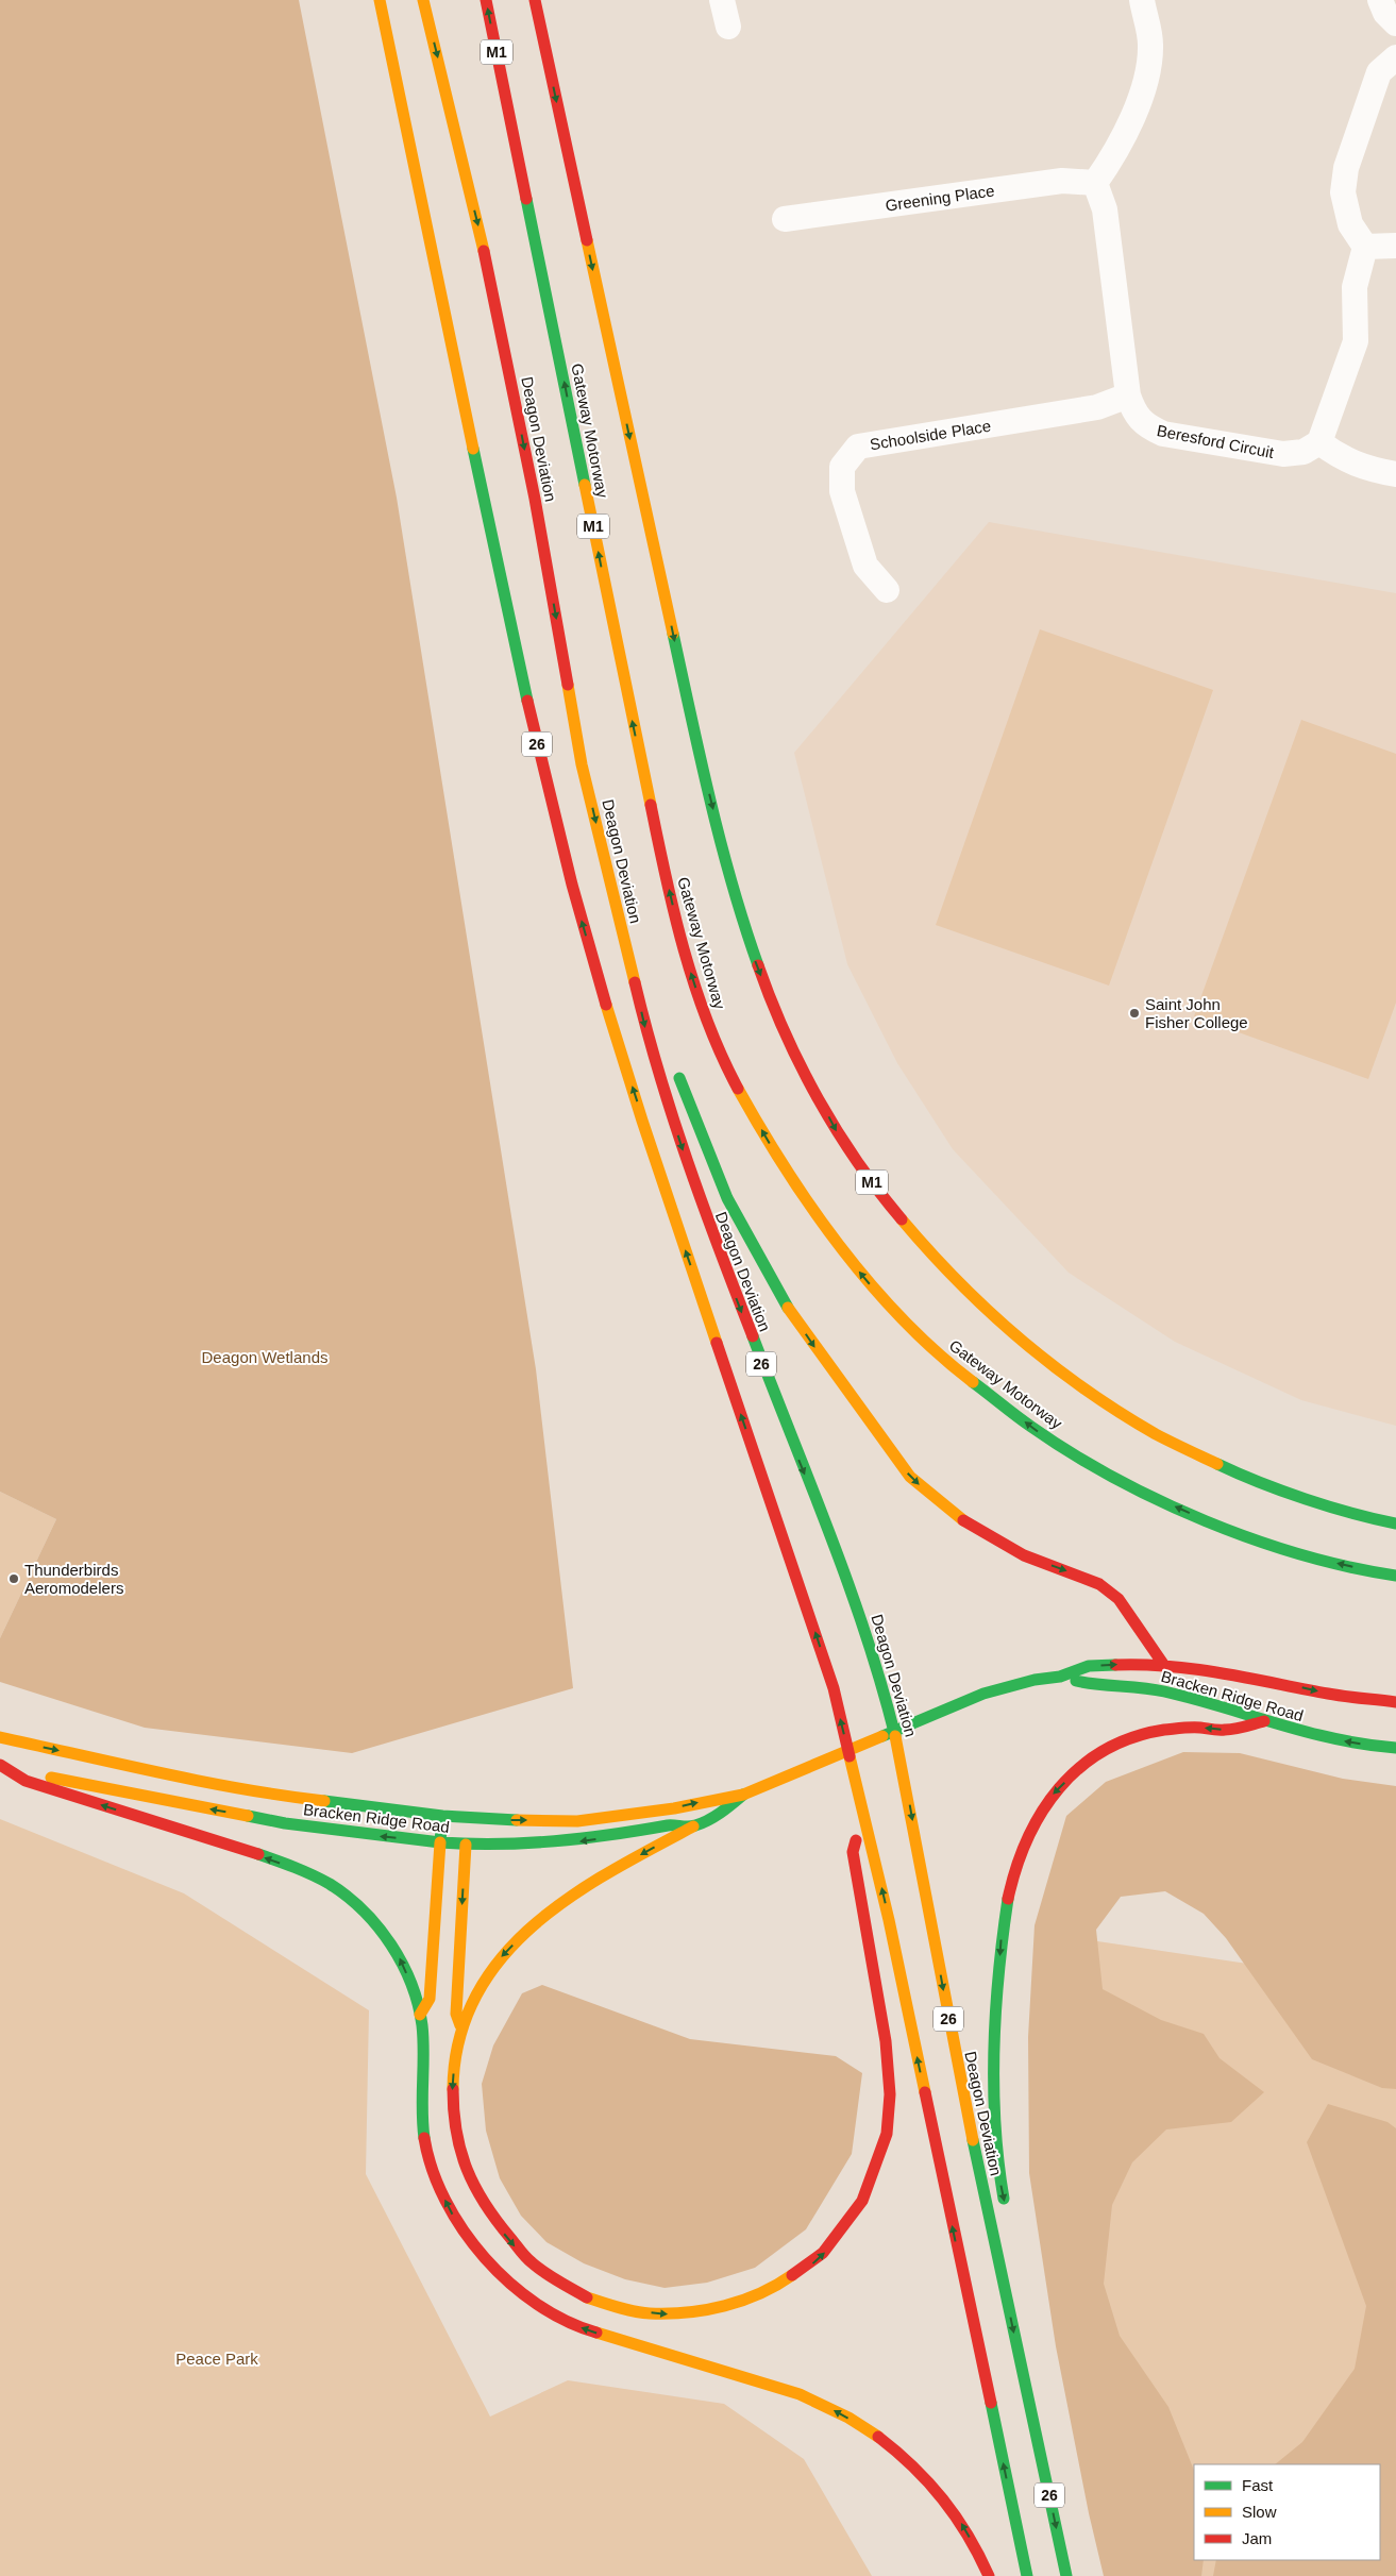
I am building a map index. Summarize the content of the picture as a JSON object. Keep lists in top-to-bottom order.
{
  "streets": {
    "main road": [
      "M1",
      "Gateway Motorway",
      "Deagon Deviation",
      "26",
      "Bracken Ridge Road"
    ],
    "street": ["Greening Place", "Schoolside Place", "Beresford Circuit"]
  },
  "crossings": [
    ["Greening Place", "Beresford Circuit"],
    ["Schoolside Place", "Beresford Circuit"]
  ],
  "parks": ["Deagon Wetlands", "Peace Park"],
  "places": ["Saint John Fisher College", "Thunderbirds Aeromodelers"],
  "legend": ["Fast", "Slow", "Jam"]
}
